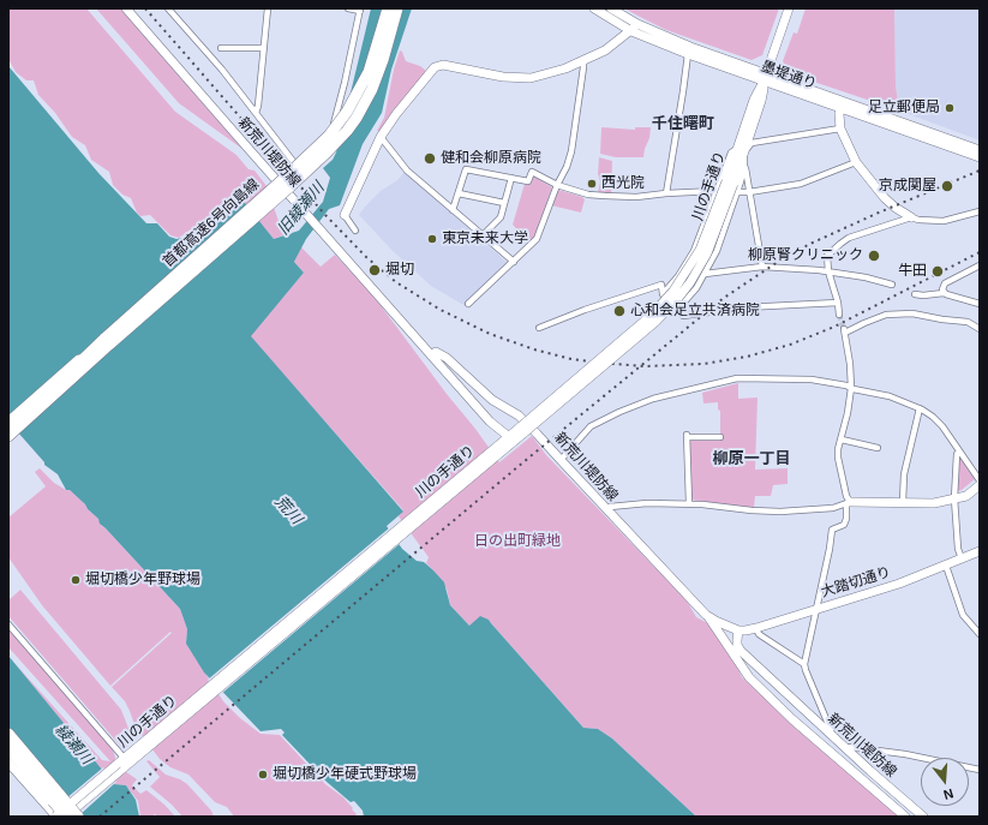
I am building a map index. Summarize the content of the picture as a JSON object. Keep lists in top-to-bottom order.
{
  "streets": {
    "highway": ["首都高速6号向島線"],
    "main road": [
      "墨堤通り",
      "新荒川堤防線",
      "川の手通り",
      "大踏切通り"
    ]
  },
  "crossings": [
    ["墨堤通り", "川の手通り"],
    ["新荒川堤防線", "川の手通り"],
    ["新荒川堤防線", "大踏切通り"]
  ],
  "districts": ["千住曙町", "柳原一丁目"],
  "water": ["旧綾瀬川", "荒川", "綾瀬川"],
  "parks": ["日の出町緑地"],
  "places": [
    "足立郵便局",
    "健和会柳原病院",
    "西光院",
    "京成関屋",
    "東京未来大学",
    "柳原腎クリニック",
    "堀切",
    "牛田",
    "心和会足立共済病院",
    "堀切橋少年野球場",
    "堀切橋少年硬式野球場"
  ],
  "north": "bottom"
}
